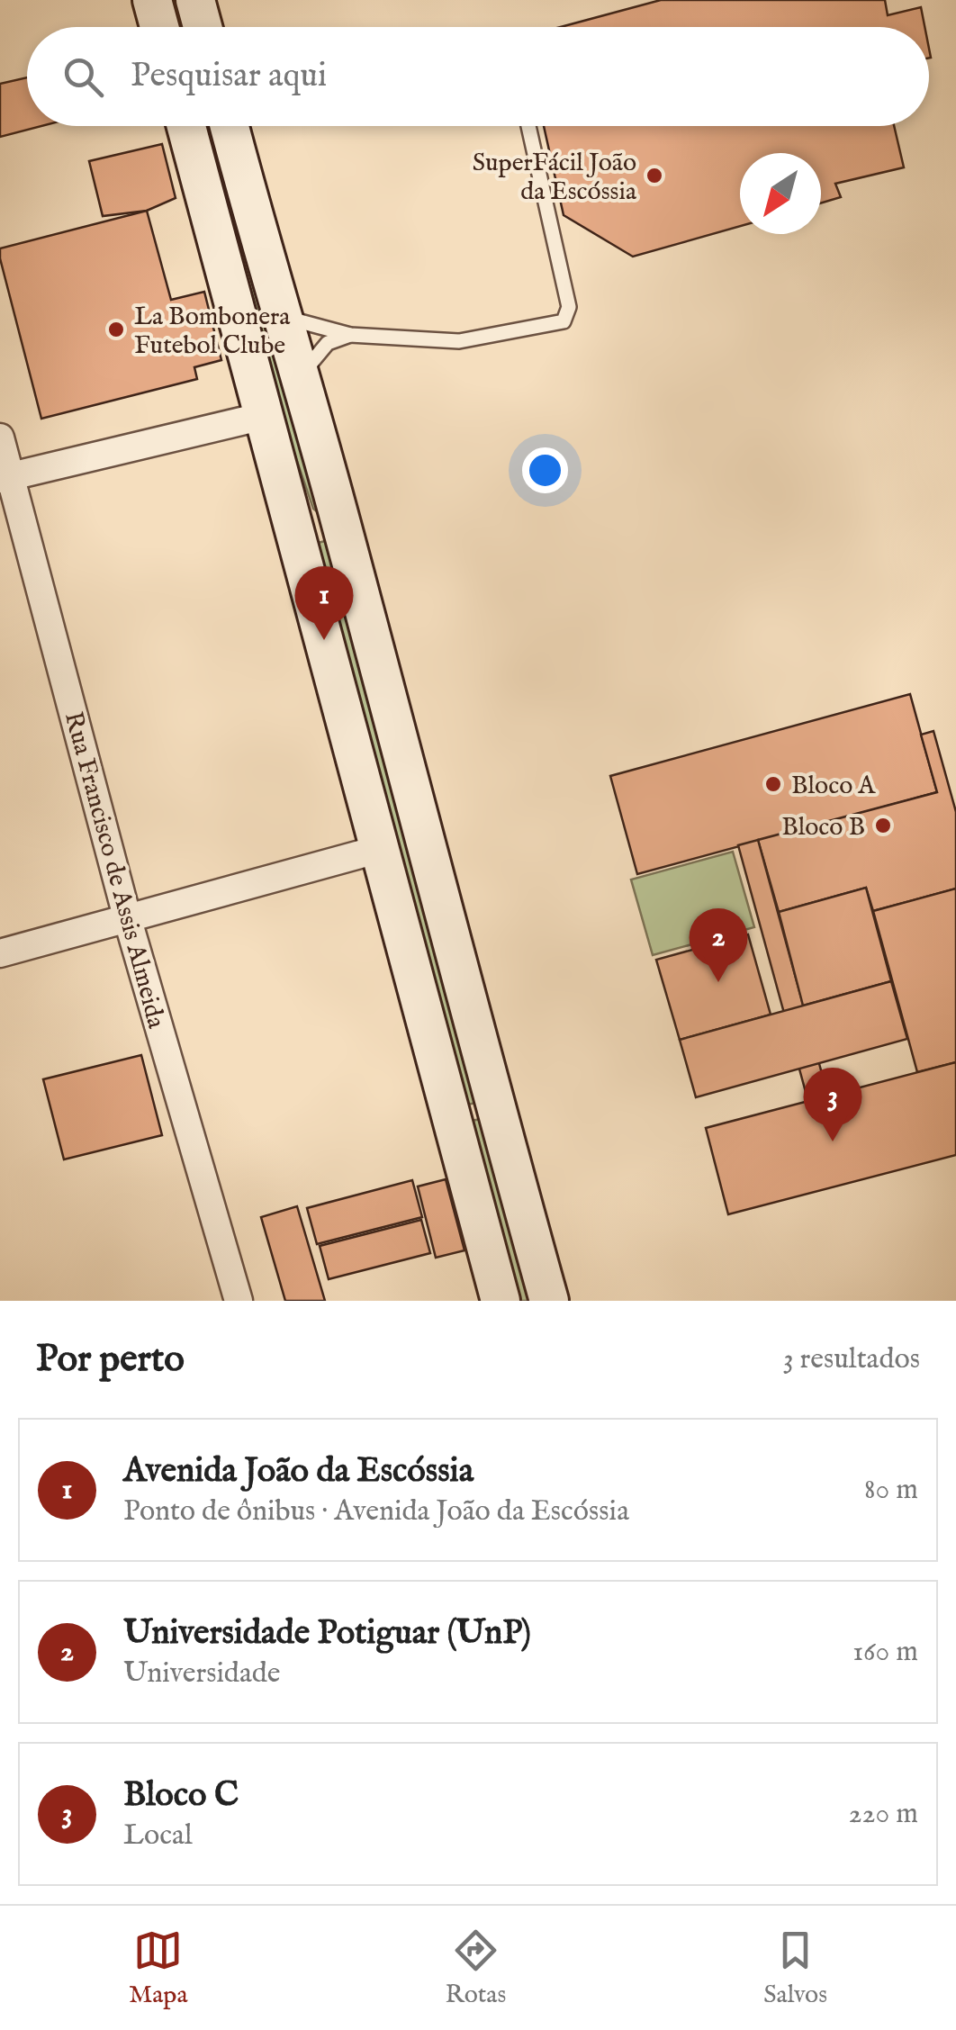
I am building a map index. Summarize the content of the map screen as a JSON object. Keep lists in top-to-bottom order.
{
  "streets": {
    "street": ["Rua Francisco de Assis Almeida"]
  },
  "places": [
    "SuperFácil João da Escóssia",
    "La Bombonera Futebol Clube",
    "Bloco A",
    "Bloco B"
  ],
  "north": "bottom left",
  "page": {
    "search": "Pesquisar aqui",
    "pins": ["1", "2", "3"],
    "heading": ["Por perto", "3 resultados"],
    "list": [
      {
        "mark": "1",
        "name": "Avenida João da Escóssia",
        "note": "Ponto de ônibus · Avenida João da Escóssia",
        "value": "80 m"
      },
      {
        "mark": "2",
        "name": "Universidade Potiguar (UnP)",
        "note": "Universidade",
        "value": "160 m"
      },
      {
        "mark": "3",
        "name": "Bloco C",
        "note": "Local",
        "value": "220 m"
      }
    ],
    "nav": ["Mapa", "Rotas", "Salvos"]
  }
}
